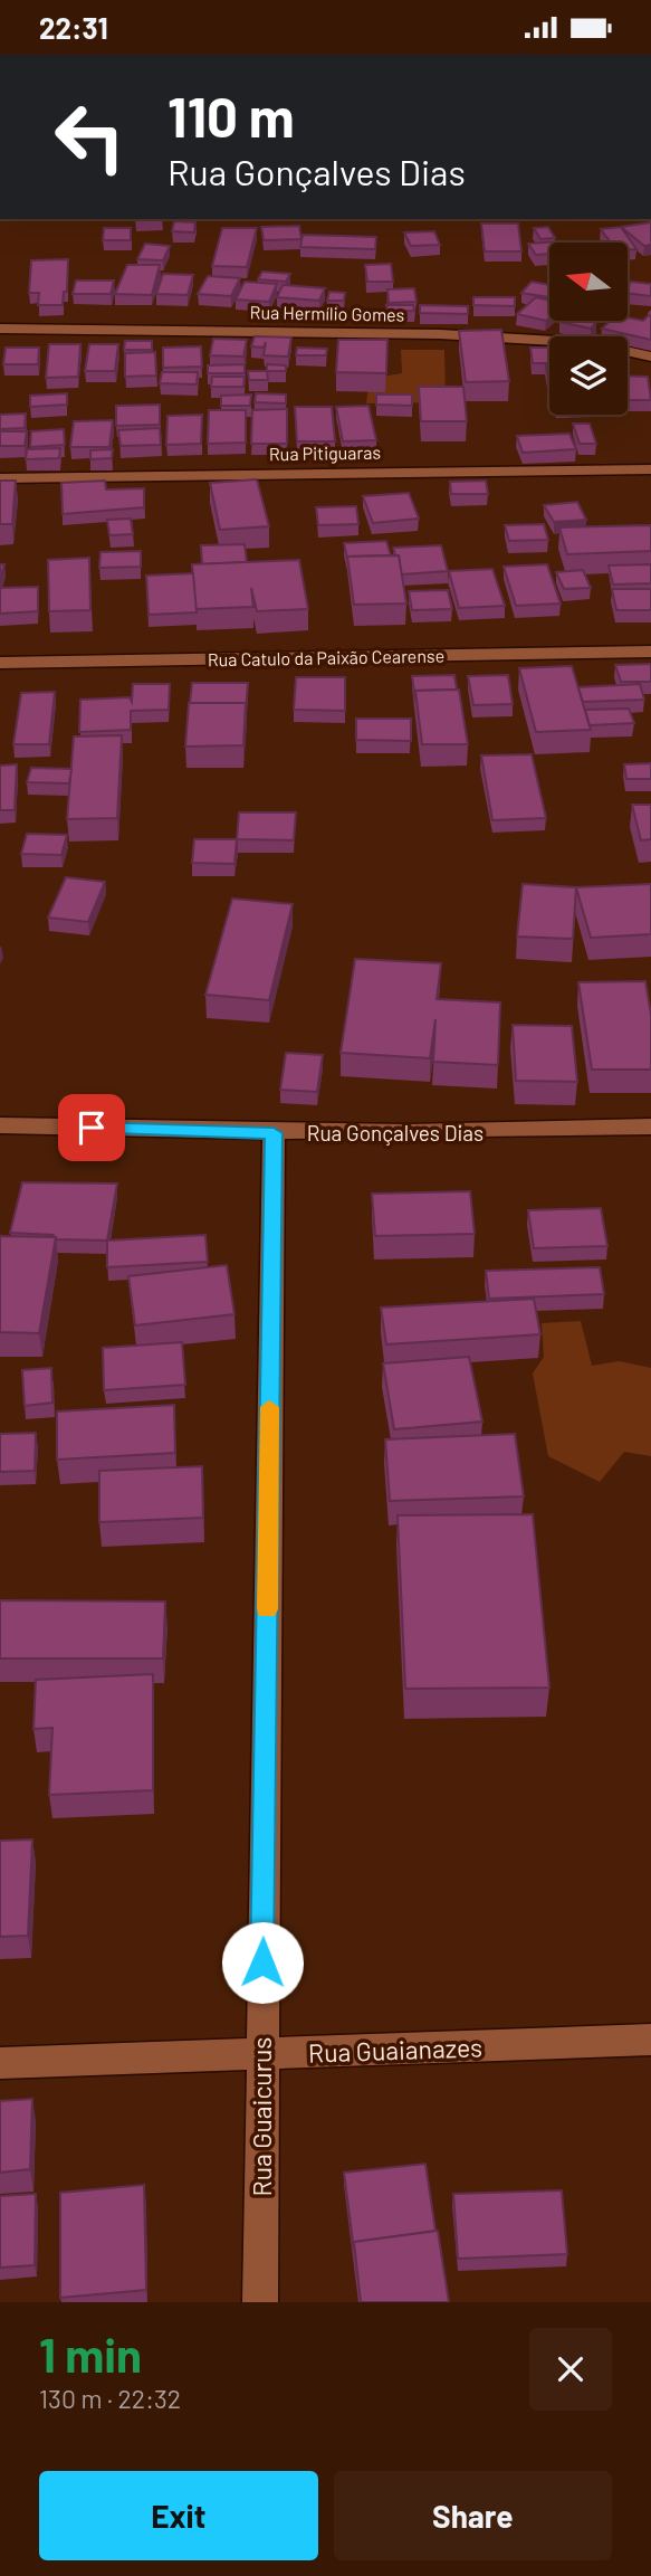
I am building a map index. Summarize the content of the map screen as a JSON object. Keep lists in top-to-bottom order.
{
  "streets": {
    "street": [
      "Rua Hermílio Gomes",
      "Rua Pitiguaras",
      "Rua Catulo da Paixão Cearense",
      "Rua Gonçalves Dias",
      "Rua Guaianazes",
      "Rua Guaicurus"
    ]
  },
  "crossings": [
    ["Rua Gonçalves Dias", "Rua Guaicurus"],
    ["Rua Guaianazes", "Rua Guaicurus"]
  ],
  "north": "left",
  "page": {
    "status": "22:31",
    "turn": ["110 m", "Rua Gonçalves Dias"],
    "heading": ["1 min", "130 m · 22:32"],
    "buttons": ["Exit", "Share"]
  }
}
